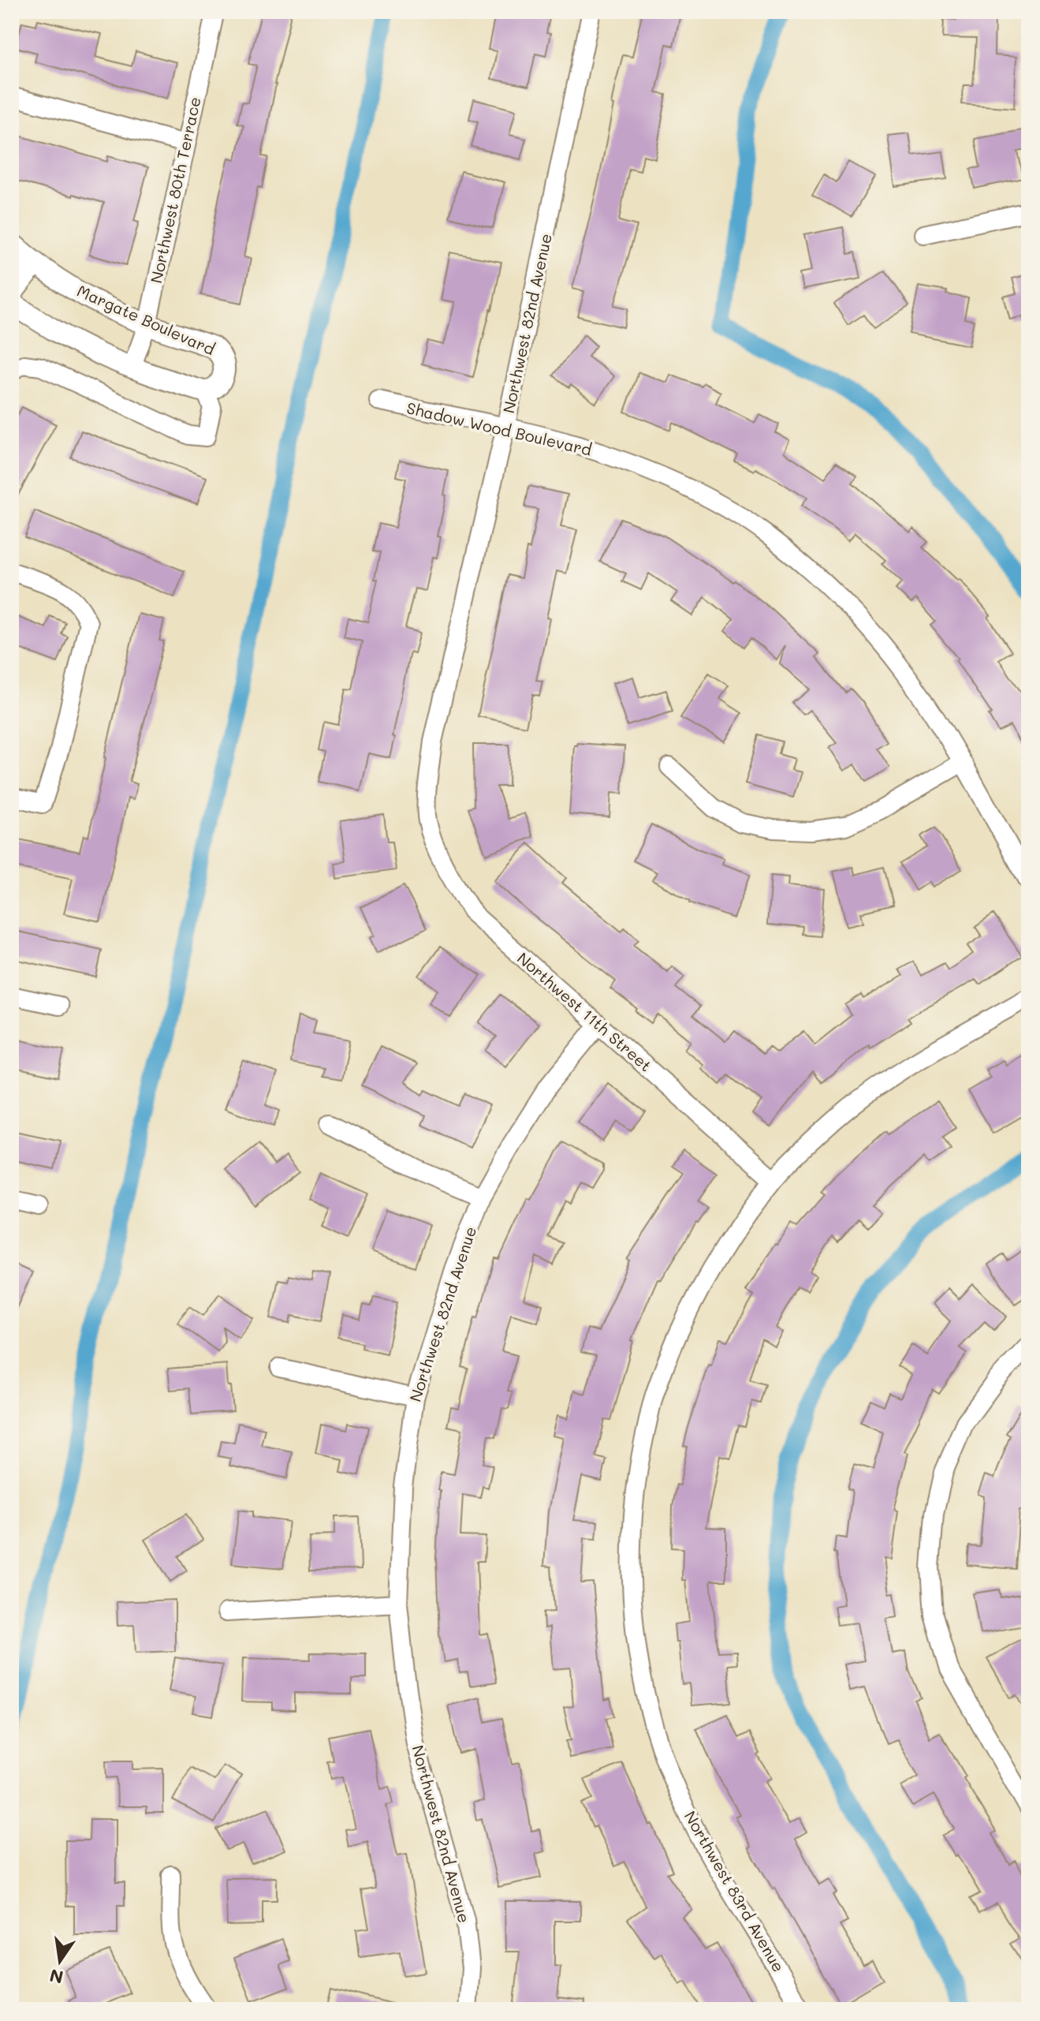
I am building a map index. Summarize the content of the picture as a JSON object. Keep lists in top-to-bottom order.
{
  "streets": {
    "street": [
      "Northwest 80th Terrace",
      "Margate Boulevard",
      "Northwest 82nd Avenue",
      "Shadow Wood Boulevard",
      "Northwest 11th Street",
      "Northwest 83rd Avenue"
    ]
  },
  "crossings": [
    ["Northwest 80th Terrace", "Margate Boulevard"],
    ["Northwest 82nd Avenue", "Shadow Wood Boulevard"],
    ["Northwest 82nd Avenue", "Northwest 11th Street"],
    ["Northwest 11th Street", "Northwest 83rd Avenue"]
  ],
  "north": "bottom"
}
